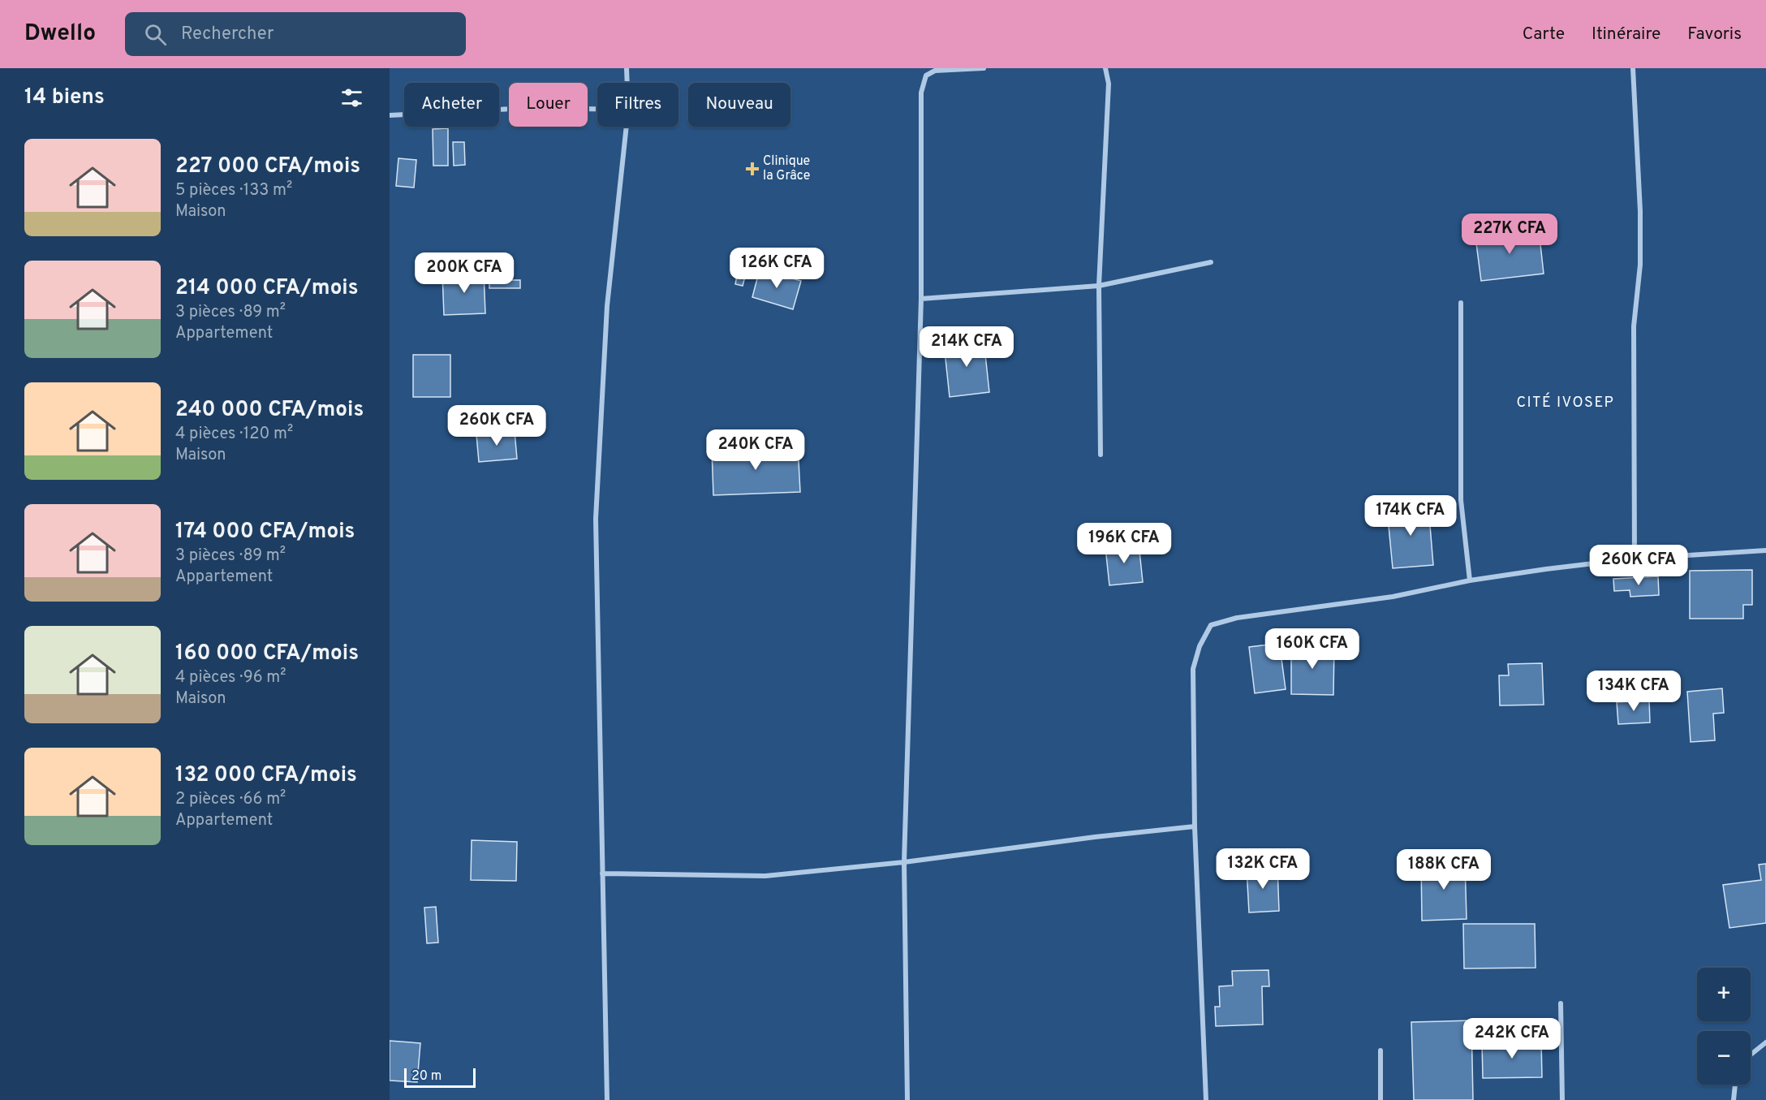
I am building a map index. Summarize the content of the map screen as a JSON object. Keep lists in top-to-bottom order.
{
  "districts": ["CITÉ IVOSEP"],
  "places": {
    "health": ["Clinique la Grâce"]
  },
  "scale_bar": "20 m",
  "page": {
    "header": "Dwello",
    "search": "Rechercher",
    "nav": ["Carte", "Itinéraire", "Favoris"],
    "heading": "14 biens",
    "chip": [
      "Acheter",
      "Louer",
      "Filtres",
      "Nouveau"
    ],
    "list": [
      {
        "name": "227 000 CFA/mois",
        "note": "5 pièces · 133 m² · Maison"
      },
      {
        "name": "214 000 CFA/mois",
        "note": "3 pièces · 89 m² · Appartement"
      },
      {
        "name": "240 000 CFA/mois",
        "note": "4 pièces · 120 m² · Maison"
      },
      {
        "name": "174 000 CFA/mois",
        "note": "3 pièces · 89 m² · Appartement"
      },
      {
        "name": "160 000 CFA/mois",
        "note": "4 pièces · 96 m² · Maison"
      },
      {
        "name": "132 000 CFA/mois",
        "note": "2 pièces · 66 m² · Appartement"
      }
    ],
    "price": [
      "227K CFA",
      "126K CFA",
      "200K CFA",
      "214K CFA",
      "260K CFA",
      "240K CFA",
      "174K CFA",
      "196K CFA",
      "260K CFA",
      "160K CFA",
      "134K CFA",
      "132K CFA",
      "188K CFA",
      "242K CFA"
    ],
    "map_buttons": ["+", "−"],
    "scale": "20 m"
  }
}
